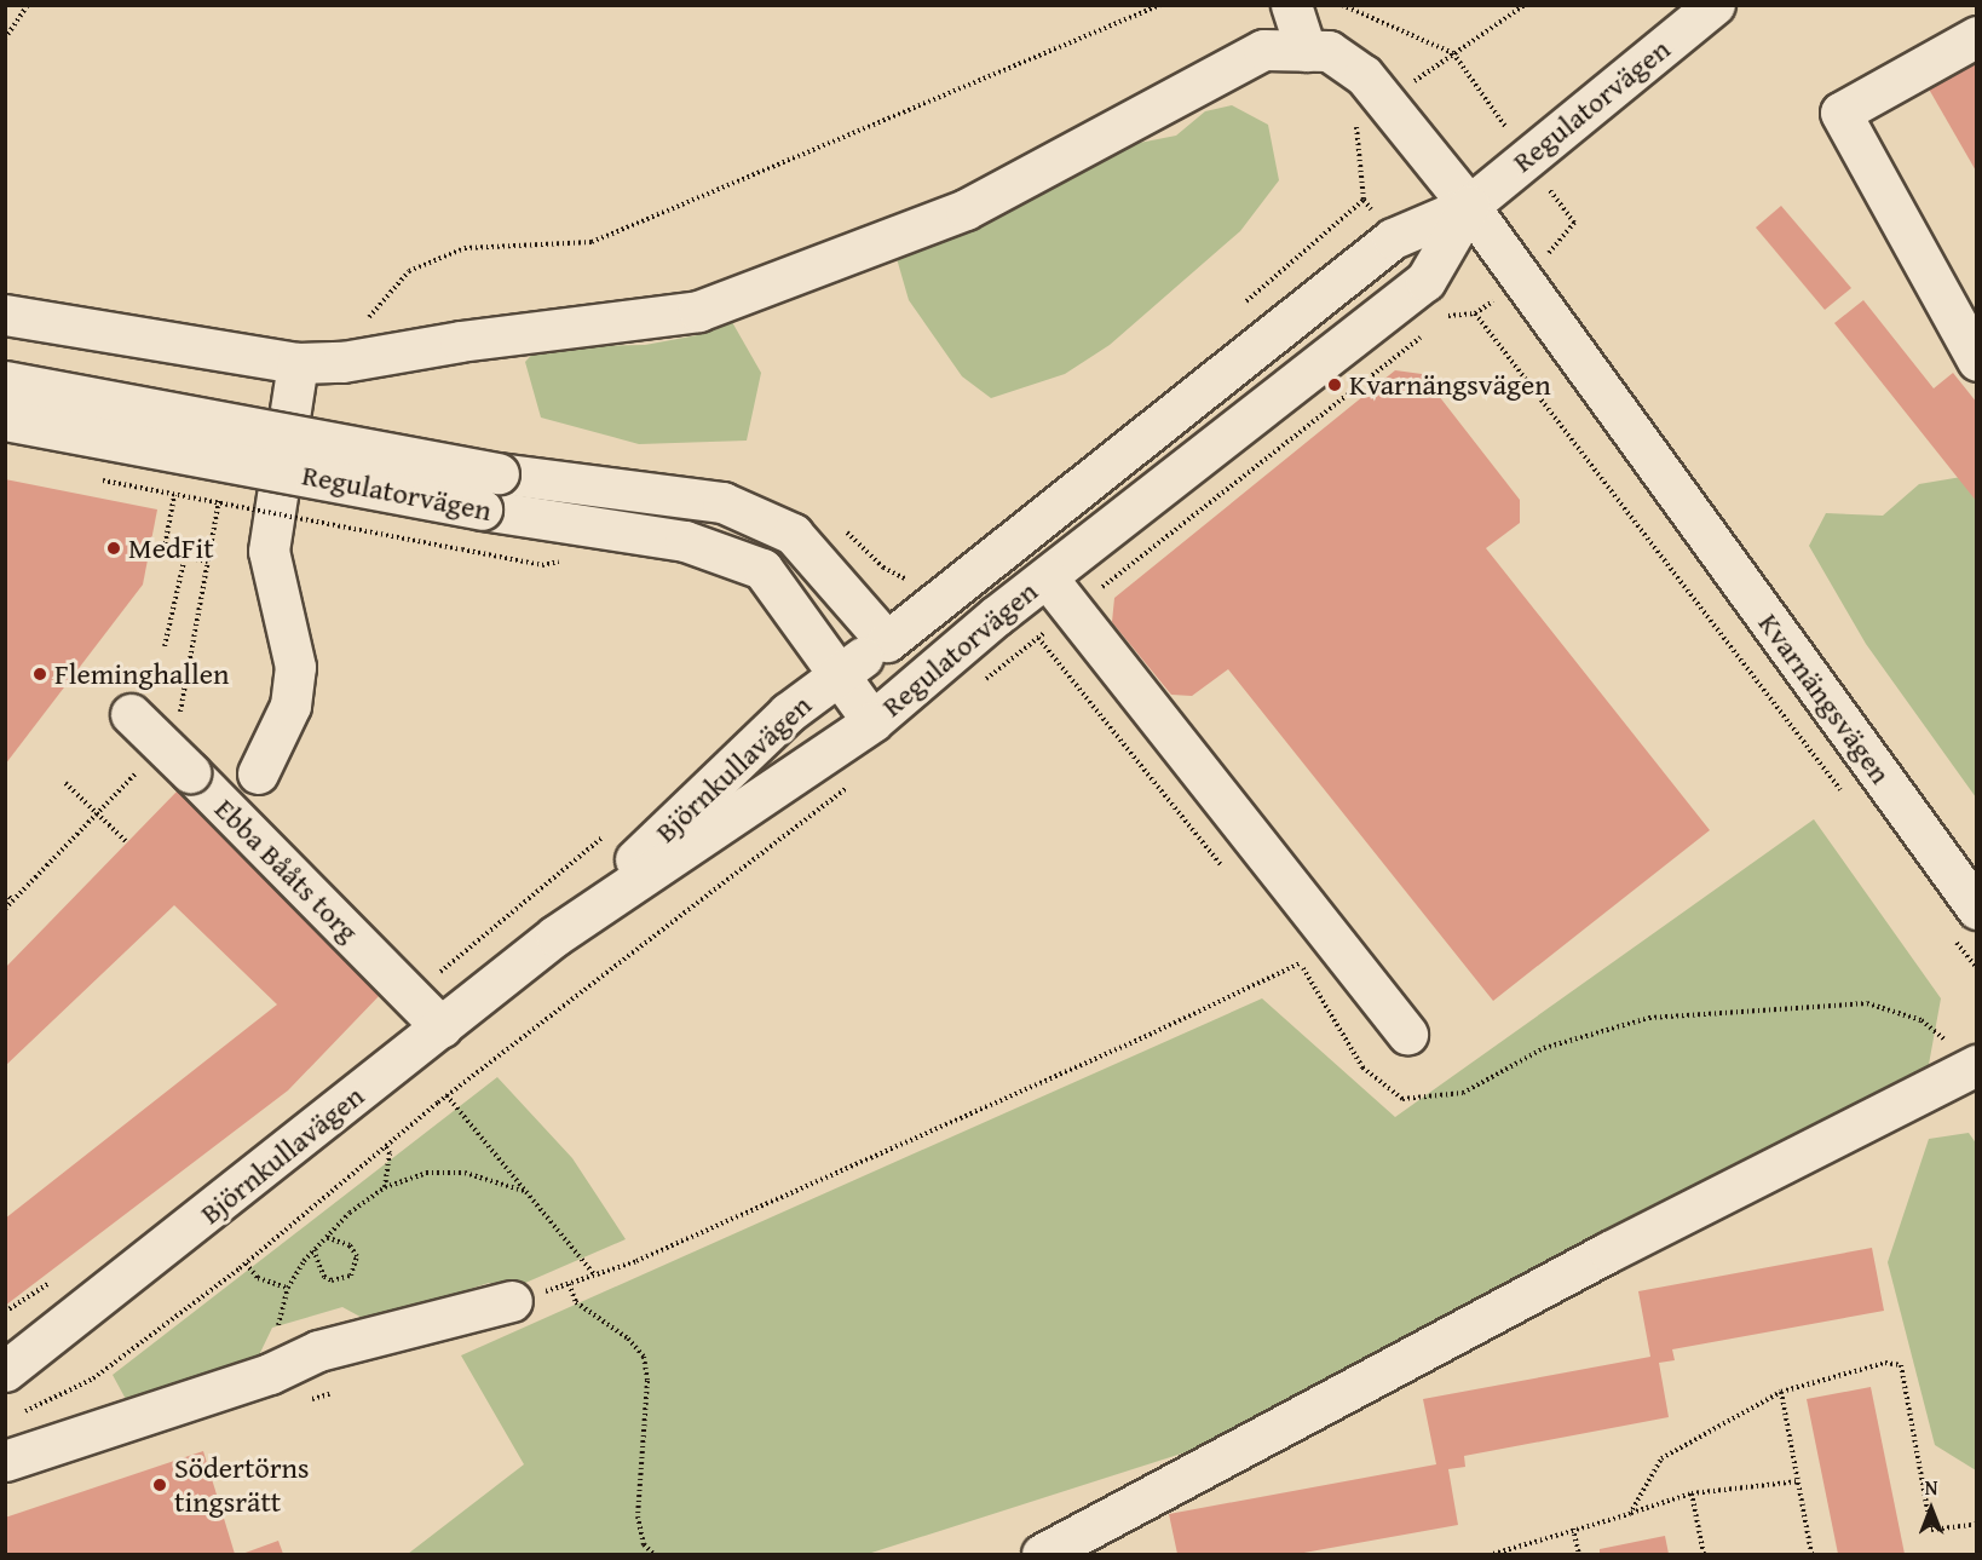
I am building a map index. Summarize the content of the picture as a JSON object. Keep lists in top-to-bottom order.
{
  "streets": {
    "street": [
      "Regulatorvägen",
      "Kvarnängsvägen",
      "Björnkullavägen",
      "Ebba Bååts torg"
    ]
  },
  "crossings": [
    ["Regulatorvägen", "Kvarnängsvägen"],
    ["Regulatorvägen", "Björnkullavägen"],
    ["Björnkullavägen", "Ebba Bååts torg"]
  ],
  "places": [
    "Kvarnängsvägen",
    "MedFit",
    "Fleminghallen",
    "Södertörns tingsrätt"
  ],
  "north": "top"
}
